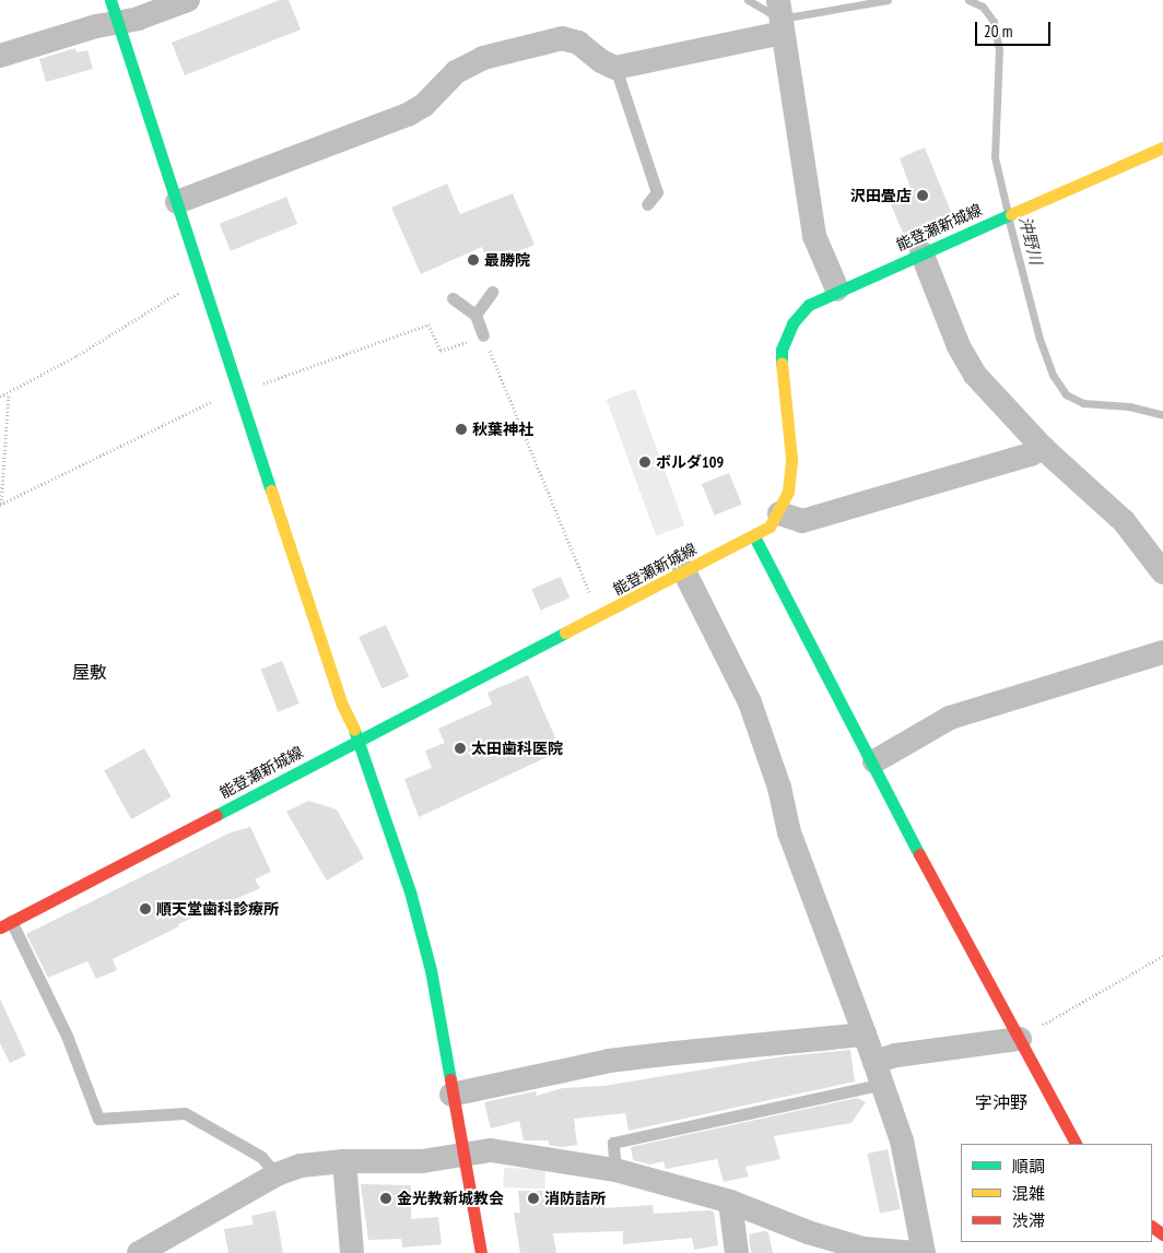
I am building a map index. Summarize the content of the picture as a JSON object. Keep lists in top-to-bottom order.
{
  "streets": {
    "street": ["能登瀬新城線"]
  },
  "districts": ["屋敷", "字沖野"],
  "water": ["沖野川"],
  "places": [
    "沢田畳店",
    "最勝院",
    "秋葉神社",
    "ボルダ109",
    "太田歯科医院",
    "順天堂歯科診療所",
    "金光教新城教会",
    "消防詰所"
  ],
  "legend": ["順調", "混雑", "渋滞"],
  "scale_bar": "20 m"
}
